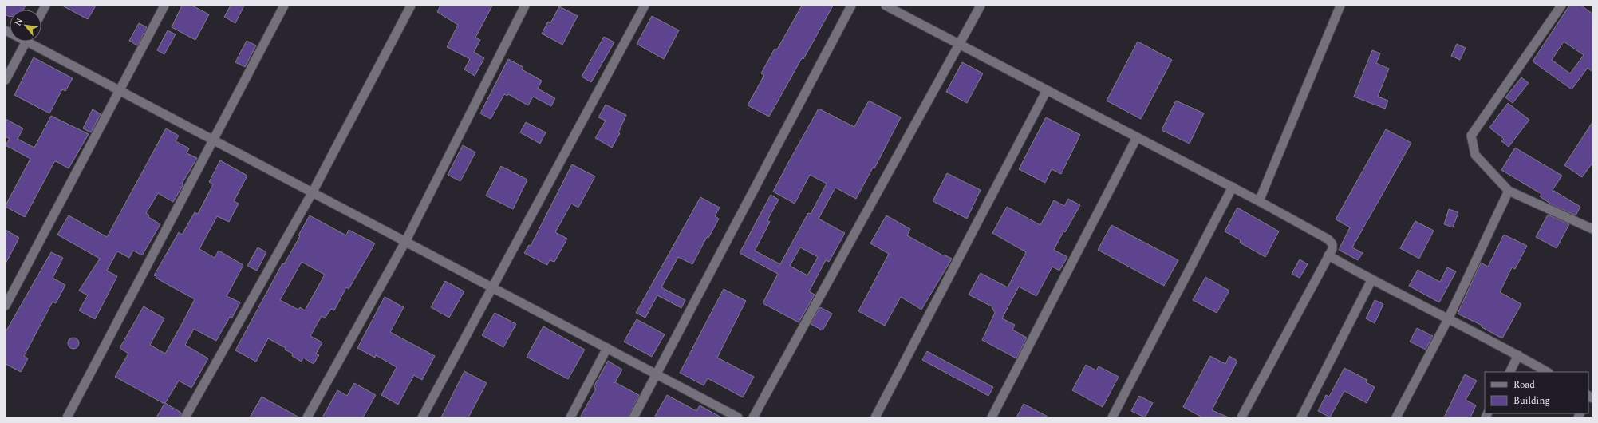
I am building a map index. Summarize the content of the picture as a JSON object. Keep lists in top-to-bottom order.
{
  "legend": ["Road", "Building"],
  "north": "top left"
}
